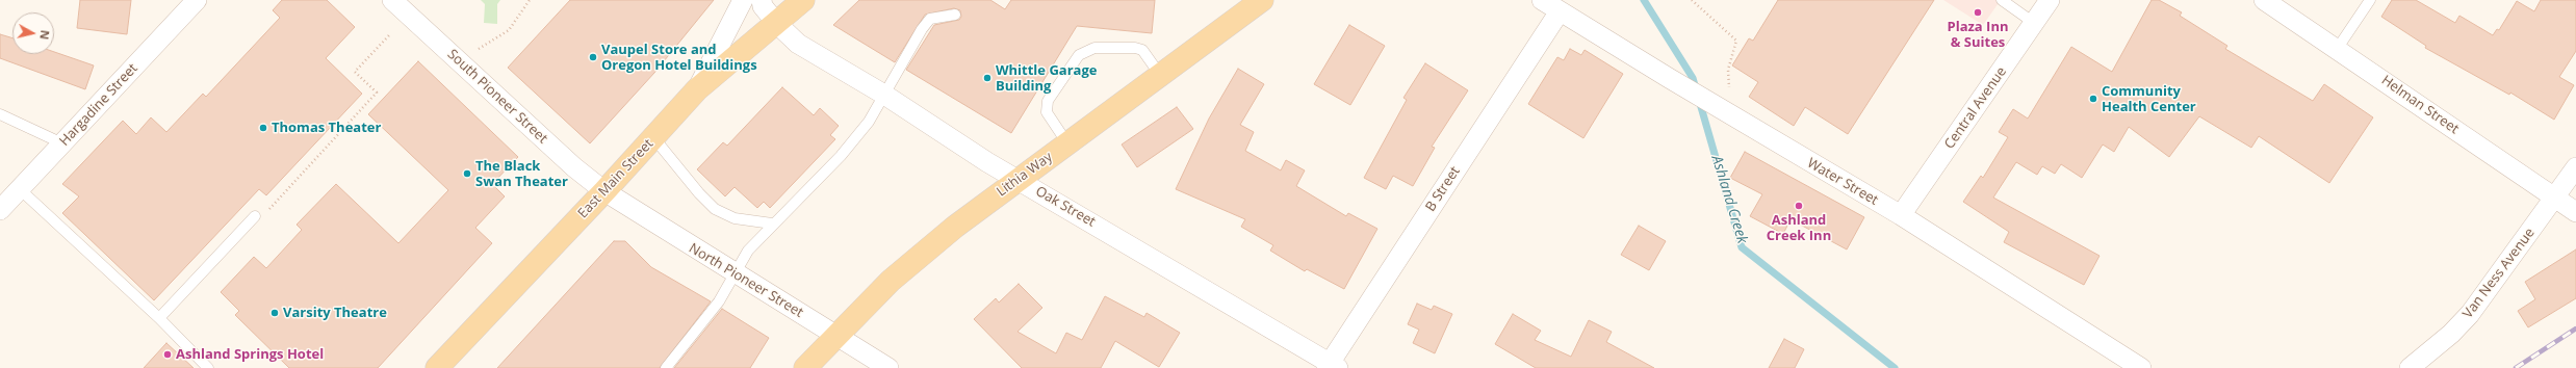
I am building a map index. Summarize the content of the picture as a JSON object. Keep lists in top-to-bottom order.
{
  "streets": {
    "main road": ["Lithia Way", "East Main Street"],
    "street": [
      "South Pioneer Street",
      "Hargadine Street",
      "Helman Street",
      "Central Avenue",
      "Water Street",
      "B Street",
      "Oak Street",
      "Van Ness Avenue",
      "North Pioneer Street"
    ]
  },
  "crossings": [
    ["South Pioneer Street", "East Main Street"],
    ["South Pioneer Street", "North Pioneer Street"],
    ["Helman Street", "Van Ness Avenue"],
    ["Central Avenue", "Water Street"],
    ["Lithia Way", "Oak Street"],
    ["Lithia Way", "North Pioneer Street"],
    ["East Main Street", "Oak Street"],
    ["East Main Street", "North Pioneer Street"],
    ["Water Street", "B Street"],
    ["B Street", "Oak Street"]
  ],
  "water": ["Ashland Creek"],
  "places": [
    "Plaza Inn & Suites",
    "Vaupel Store and Oregon Hotel Buildings",
    "Whittle Garage Building",
    "Community Health Center",
    "Thomas Theater",
    "The Black Swan Theater",
    "Ashland Creek Inn",
    "Varsity Theatre",
    "Ashland Springs Hotel"
  ],
  "north": "right"
}
